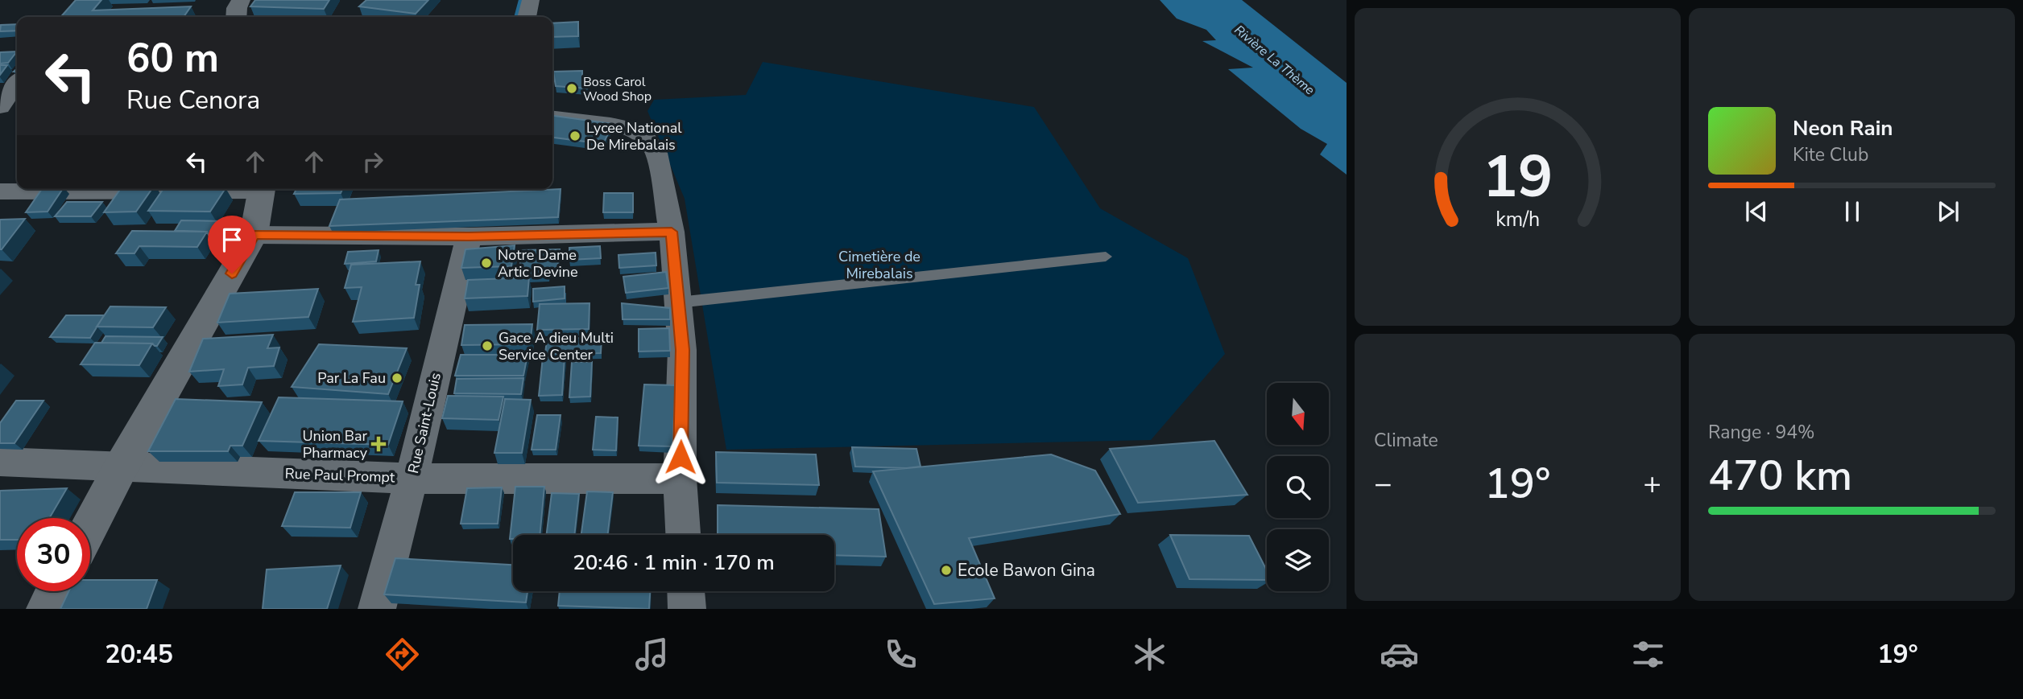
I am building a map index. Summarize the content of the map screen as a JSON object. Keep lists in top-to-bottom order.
{
  "streets": {
    "street": ["Rue Saint-Louis", "Rue Paul Prompt"]
  },
  "crossings": [
    ["Rue Saint-Louis", "Rue Paul Prompt"]
  ],
  "water": ["Rivière La Thème"],
  "parks": ["Cimetière de Mirebalais"],
  "places": {
    "other": [
      "Boss Carol Wood Shop",
      "Lycee National De Mirebalais",
      "Notre Dame Artic Devine",
      "Gace A dieu Multi Service Center",
      "Par La Fau",
      "Ecole Bawon Gina"
    ],
    "health": ["Union Bar Pharmacy"]
  },
  "north": "bottom",
  "page": {
    "turn": ["60 m", "Rue Cenora"],
    "song": ["Neon Rain", "Kite Club"],
    "tile": [
      "Climate",
      ["Range · 94%", "470 km"]
    ],
    "heat": ["−", "19°", "+"],
    "limit": "30",
    "trip": "20:46 · 1 min · 170 m",
    "tabs": ["20:45", "19°"],
    "gauge": ["19", "km/h"]
  }
}
